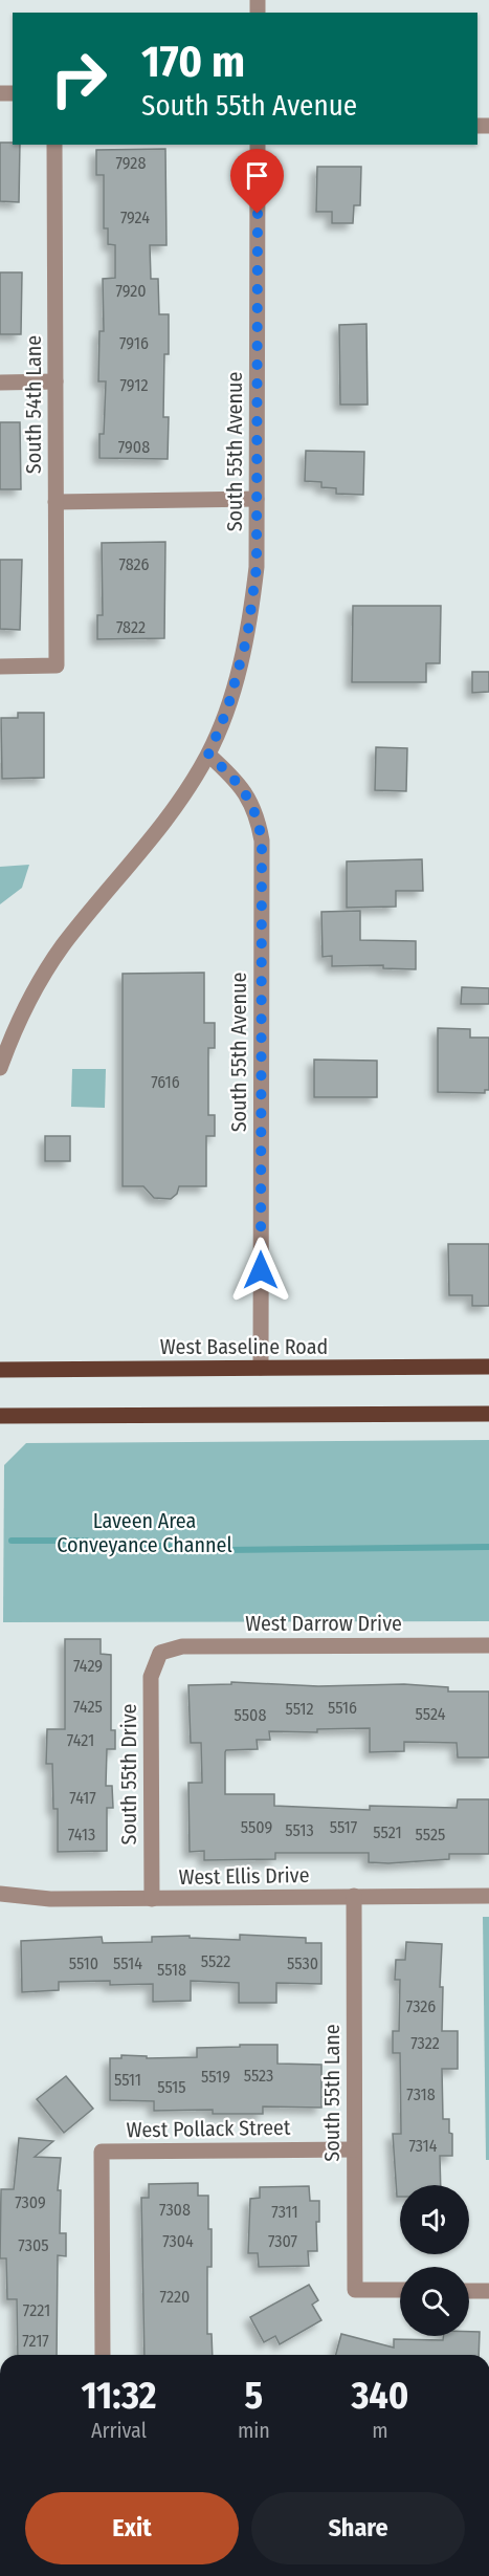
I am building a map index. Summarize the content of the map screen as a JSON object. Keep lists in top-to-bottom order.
{
  "streets": {
    "main road": ["West Baseline Road"],
    "street": [
      "South 54th Lane",
      "South 55th Avenue",
      "West Darrow Drive",
      "South 55th Drive",
      "West Ellis Drive",
      "South 55th Lane",
      "West Pollack Street"
    ]
  },
  "crossings": [
    ["South 55th Avenue", "West Baseline Road"],
    ["West Darrow Drive", "South 55th Drive"],
    ["South 55th Drive", "West Ellis Drive"],
    ["West Ellis Drive", "South 55th Lane"],
    ["South 55th Lane", "West Pollack Street"]
  ],
  "parks": ["Laveen Area Conveyance Channel"],
  "house_numbers": [
    "7928",
    "7924",
    "7920",
    "7916",
    "7912",
    "7908",
    "7826",
    "7822",
    "7616",
    "7429",
    "7425",
    "5516",
    "5512",
    "5524",
    "5508",
    "7421",
    "7417",
    "5509",
    "5517",
    "5513",
    "5521",
    "7413",
    "5525",
    "5522",
    "5510",
    "5514",
    "5530",
    "5518",
    "7326",
    "7322",
    "5523",
    "5519",
    "5511",
    "5515",
    "7318",
    "7314",
    "7309",
    "7308",
    "7311",
    "7304",
    "7307",
    "7305",
    "7220",
    "7221",
    "7217"
  ],
  "page": {
    "turn": ["170 m", "South 55th Avenue"],
    "eta": [
      "11:32",
      "Arrival",
      "5",
      "min",
      "340",
      "m"
    ],
    "buttons": ["Exit", "Share"]
  }
}
